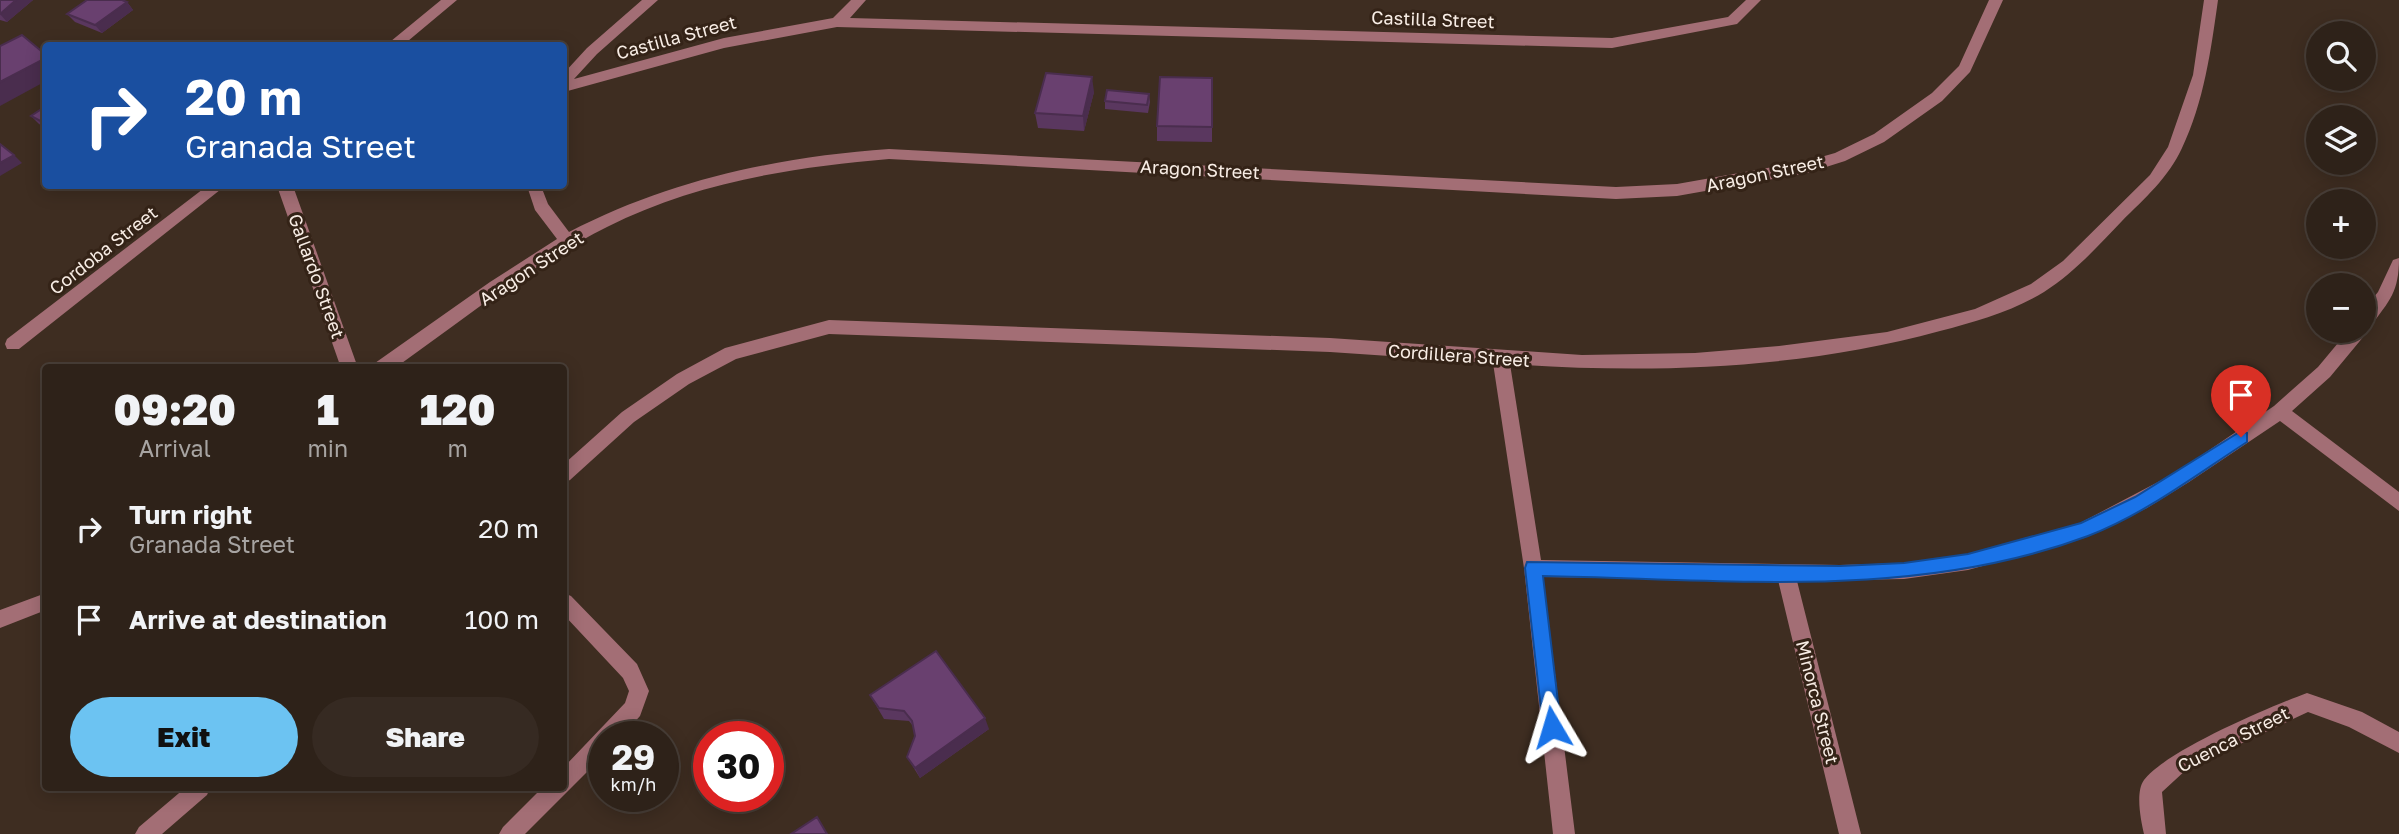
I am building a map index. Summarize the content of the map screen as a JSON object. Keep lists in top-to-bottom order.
{
  "streets": {
    "street": [
      "Castilla Street",
      "Aragon Street",
      "Cordoba Street",
      "Gallardo Street",
      "Cordillera Street",
      "Minorca Street",
      "Cuenca Street"
    ]
  },
  "page": {
    "map_buttons": ["+", "−"],
    "turn": ["20 m", "Granada Street"],
    "eta": [
      "09:20",
      "Arrival",
      "1",
      "min",
      "120",
      "m"
    ],
    "list": [
      {
        "name": "Turn right",
        "note": "Granada Street",
        "value": "20 m"
      },
      {
        "name": "Arrive at destination",
        "value": "100 m"
      }
    ],
    "buttons": ["Exit", "Share"],
    "speed": "29 km/h",
    "limit": "30"
  }
}
